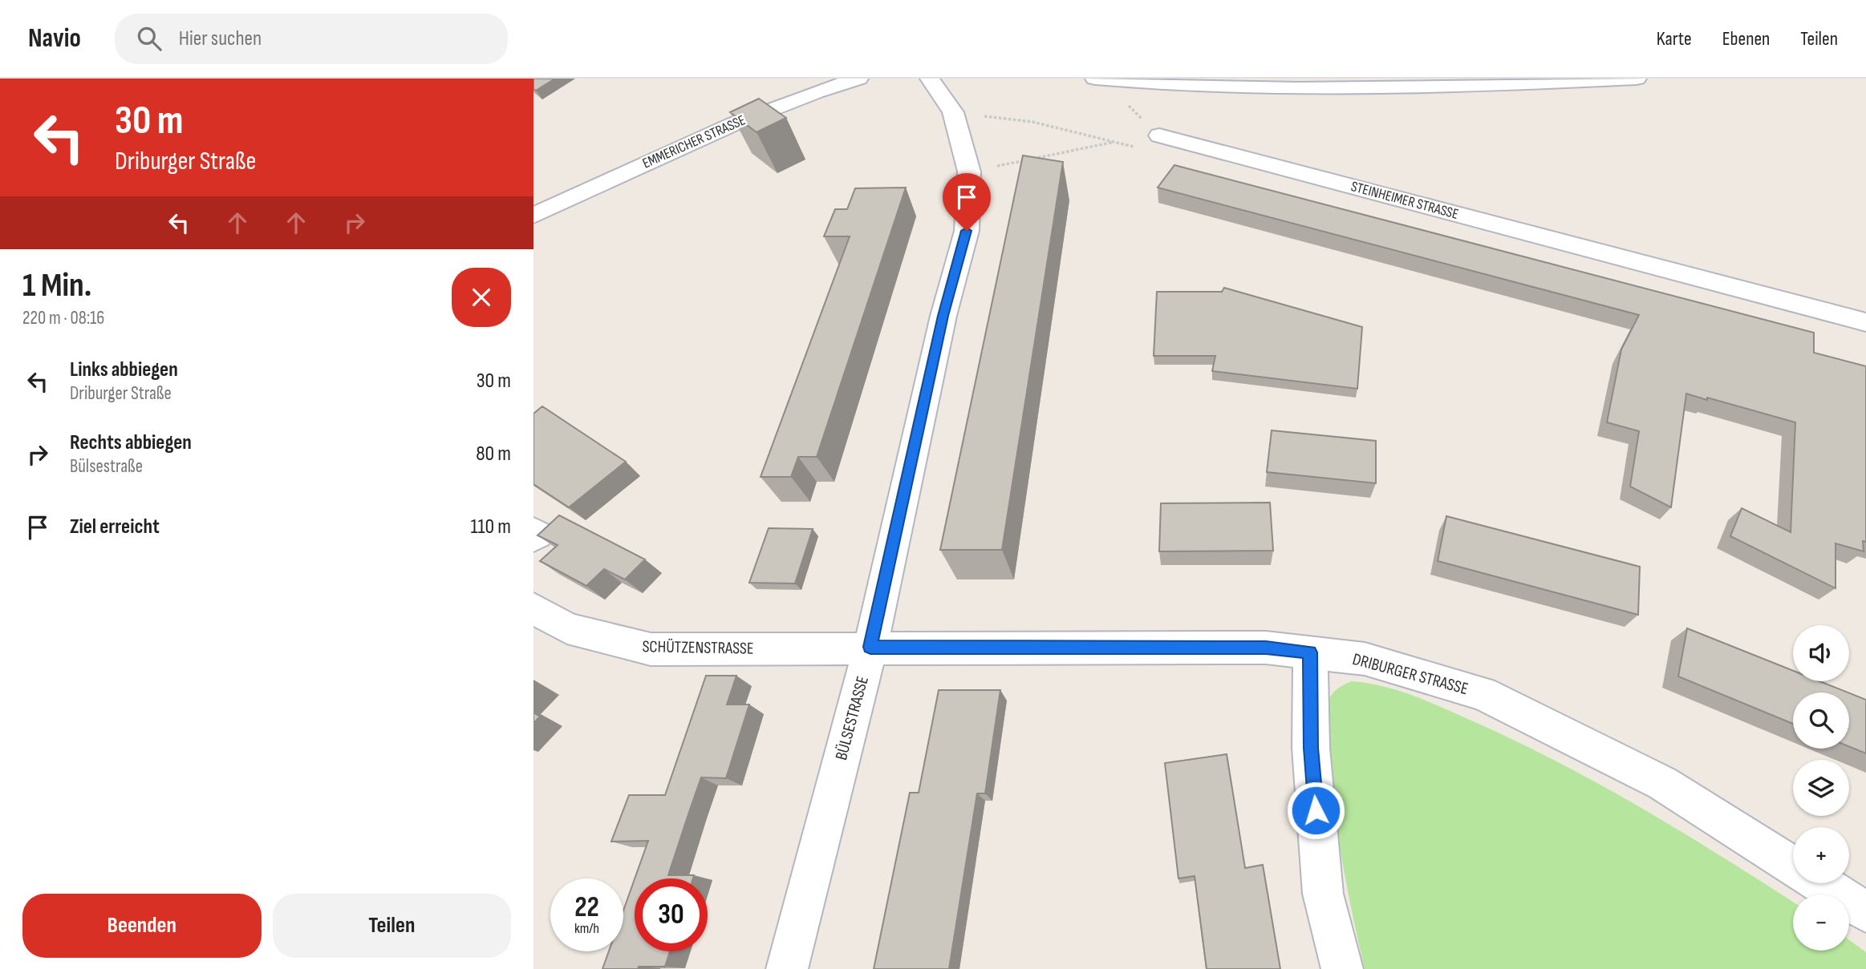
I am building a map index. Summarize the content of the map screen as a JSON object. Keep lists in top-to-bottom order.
{
  "streets": {
    "street": [
      "EMMERICHER STRASSE",
      "STEINHEIMER STRASSE",
      "SCHÜTZENSTRASSE",
      "DRIBURGER STRASSE",
      "BÜLSESTRASSE"
    ]
  },
  "crossings": [
    ["SCHÜTZENSTRASSE", "DRIBURGER STRASSE"],
    ["SCHÜTZENSTRASSE", "BÜLSESTRASSE"],
    ["DRIBURGER STRASSE", "BÜLSESTRASSE"]
  ],
  "page": {
    "header": "Navio",
    "search": "Hier suchen",
    "nav": ["Karte", "Ebenen", "Teilen"],
    "turn": ["30 m", "Driburger Straße"],
    "heading": ["1 Min.", "220 m · 08:16"],
    "list": [
      {
        "name": "Links abbiegen",
        "note": "Driburger Straße",
        "value": "30 m"
      },
      {
        "name": "Rechts abbiegen",
        "note": "Bülsestraße",
        "value": "80 m"
      },
      {
        "name": "Ziel erreicht",
        "value": "110 m"
      }
    ],
    "map_buttons": ["+", "−"],
    "speed": "22 km/h",
    "limit": "30",
    "buttons": ["Beenden", "Teilen"]
  }
}
